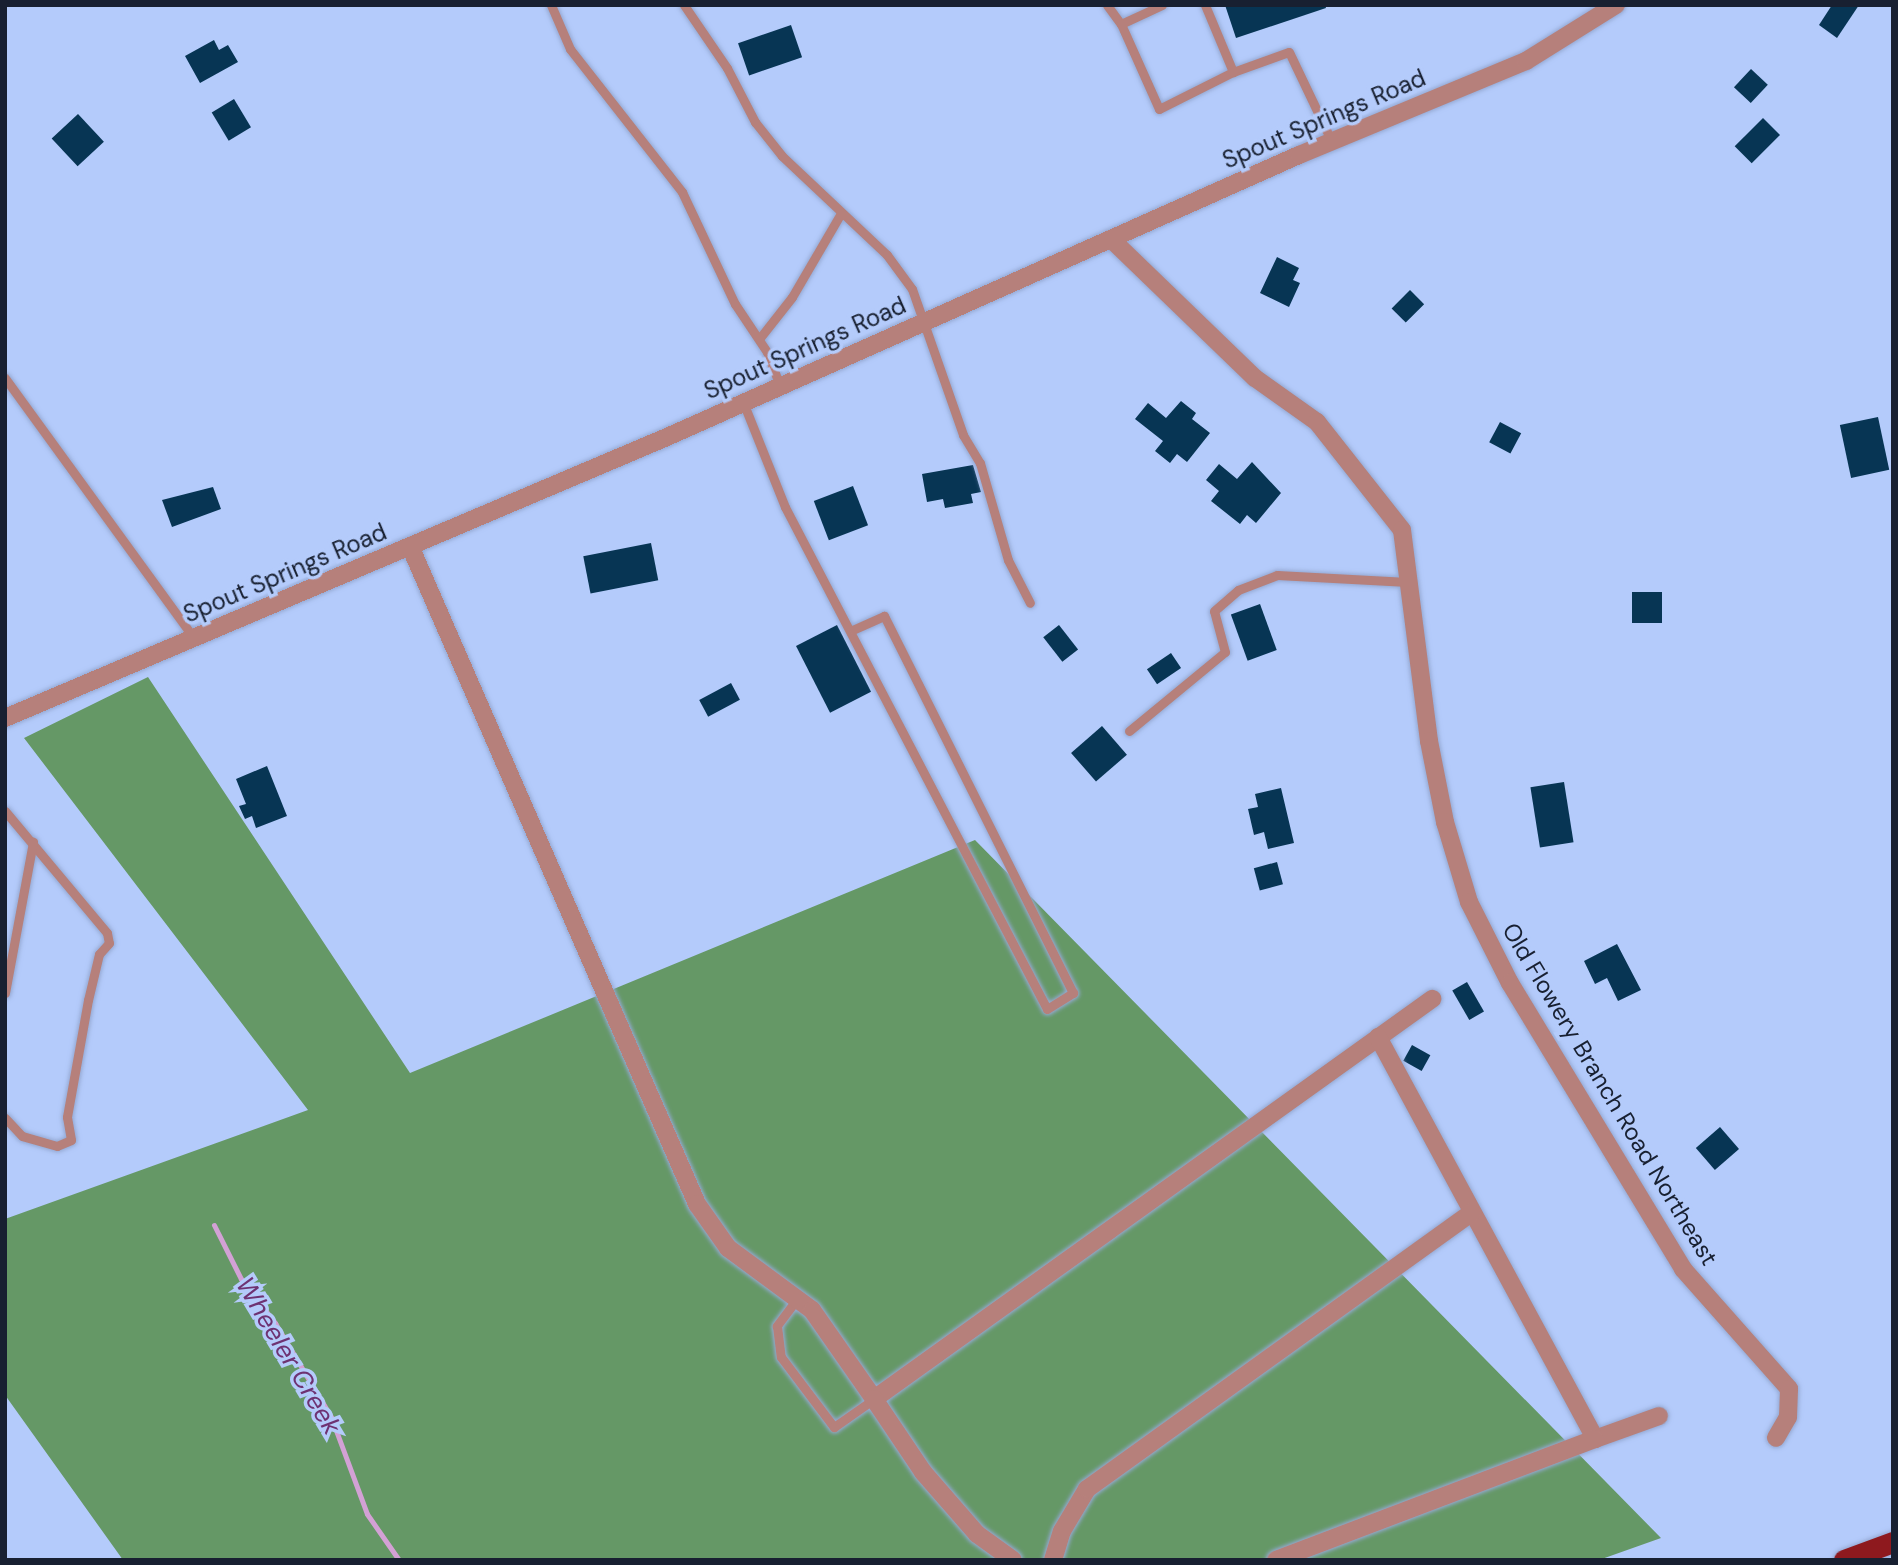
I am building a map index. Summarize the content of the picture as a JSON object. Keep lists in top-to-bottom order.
{
  "streets": {
    "street": ["Spout Springs Road", "Old Flowery Branch Road Northeast"]
  },
  "crossings": [
    ["Spout Springs Road", "Old Flowery Branch Road Northeast"]
  ],
  "water": ["Wheeler Creek"]
}
